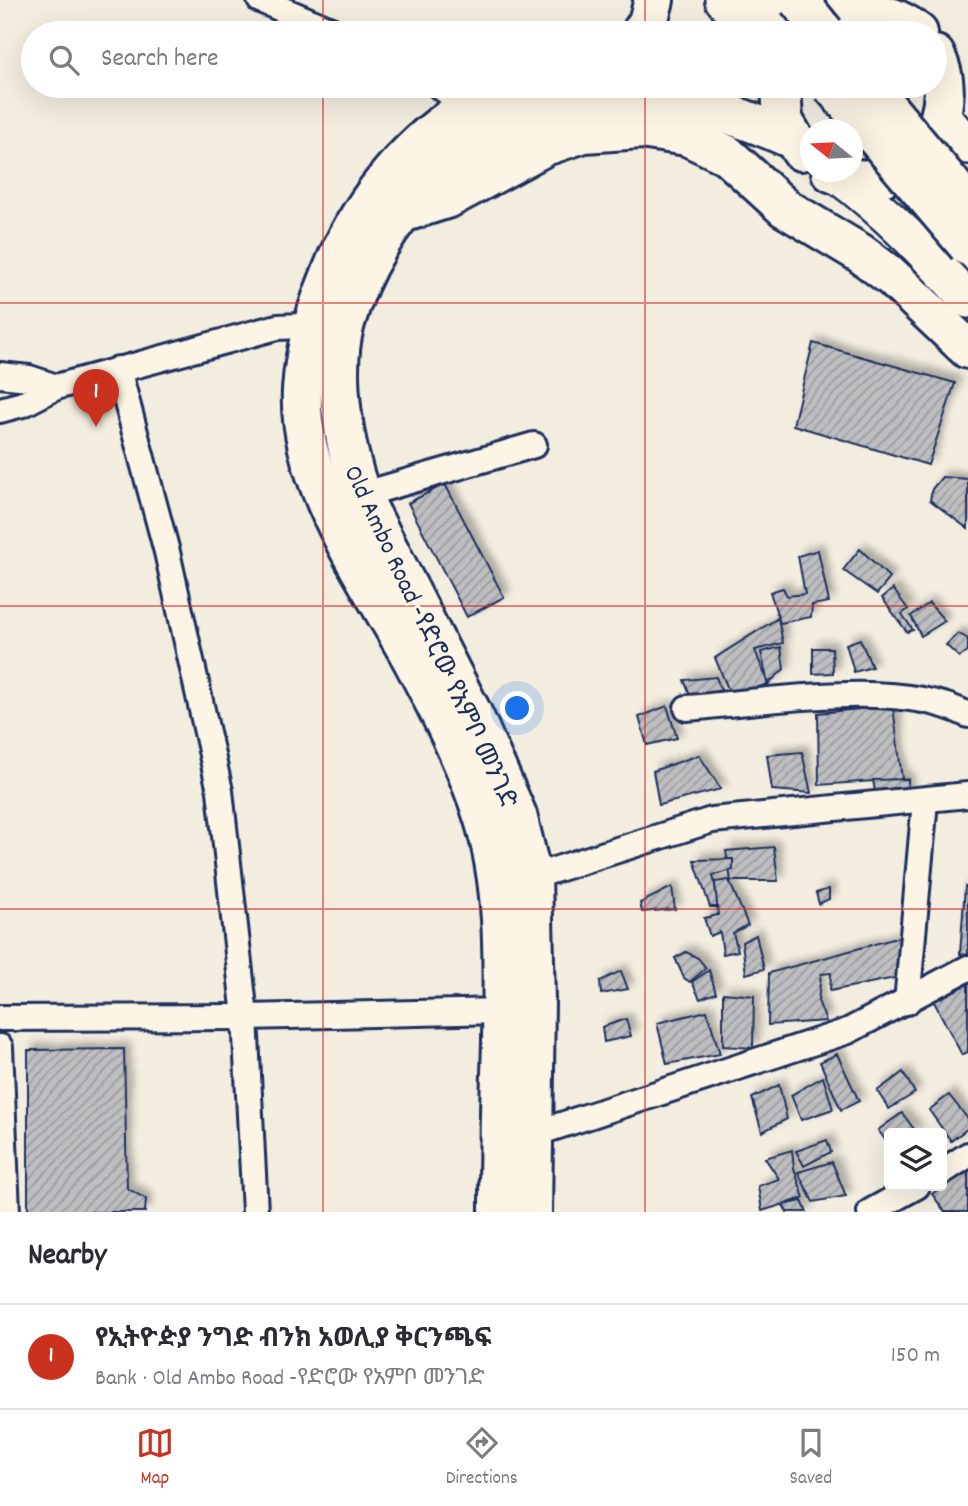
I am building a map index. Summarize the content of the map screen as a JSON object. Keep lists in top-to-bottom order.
{
  "streets": {
    "main road": ["Old Ambo Road -የድሮው የአምቦ መንገድ"]
  },
  "north": "left",
  "page": {
    "search": "Search here",
    "pins": "1",
    "heading": "Nearby",
    "list": [
      {
        "mark": "1",
        "name": "የኢትዮዽያ ንግድ ብንክ አወሊያ ቅርንጫፍ",
        "note": "Bank · Old Ambo Road -የድሮው የአምቦ መንገድ",
        "value": "150 m"
      }
    ],
    "nav": ["Map", "Directions", "Saved"]
  }
}
